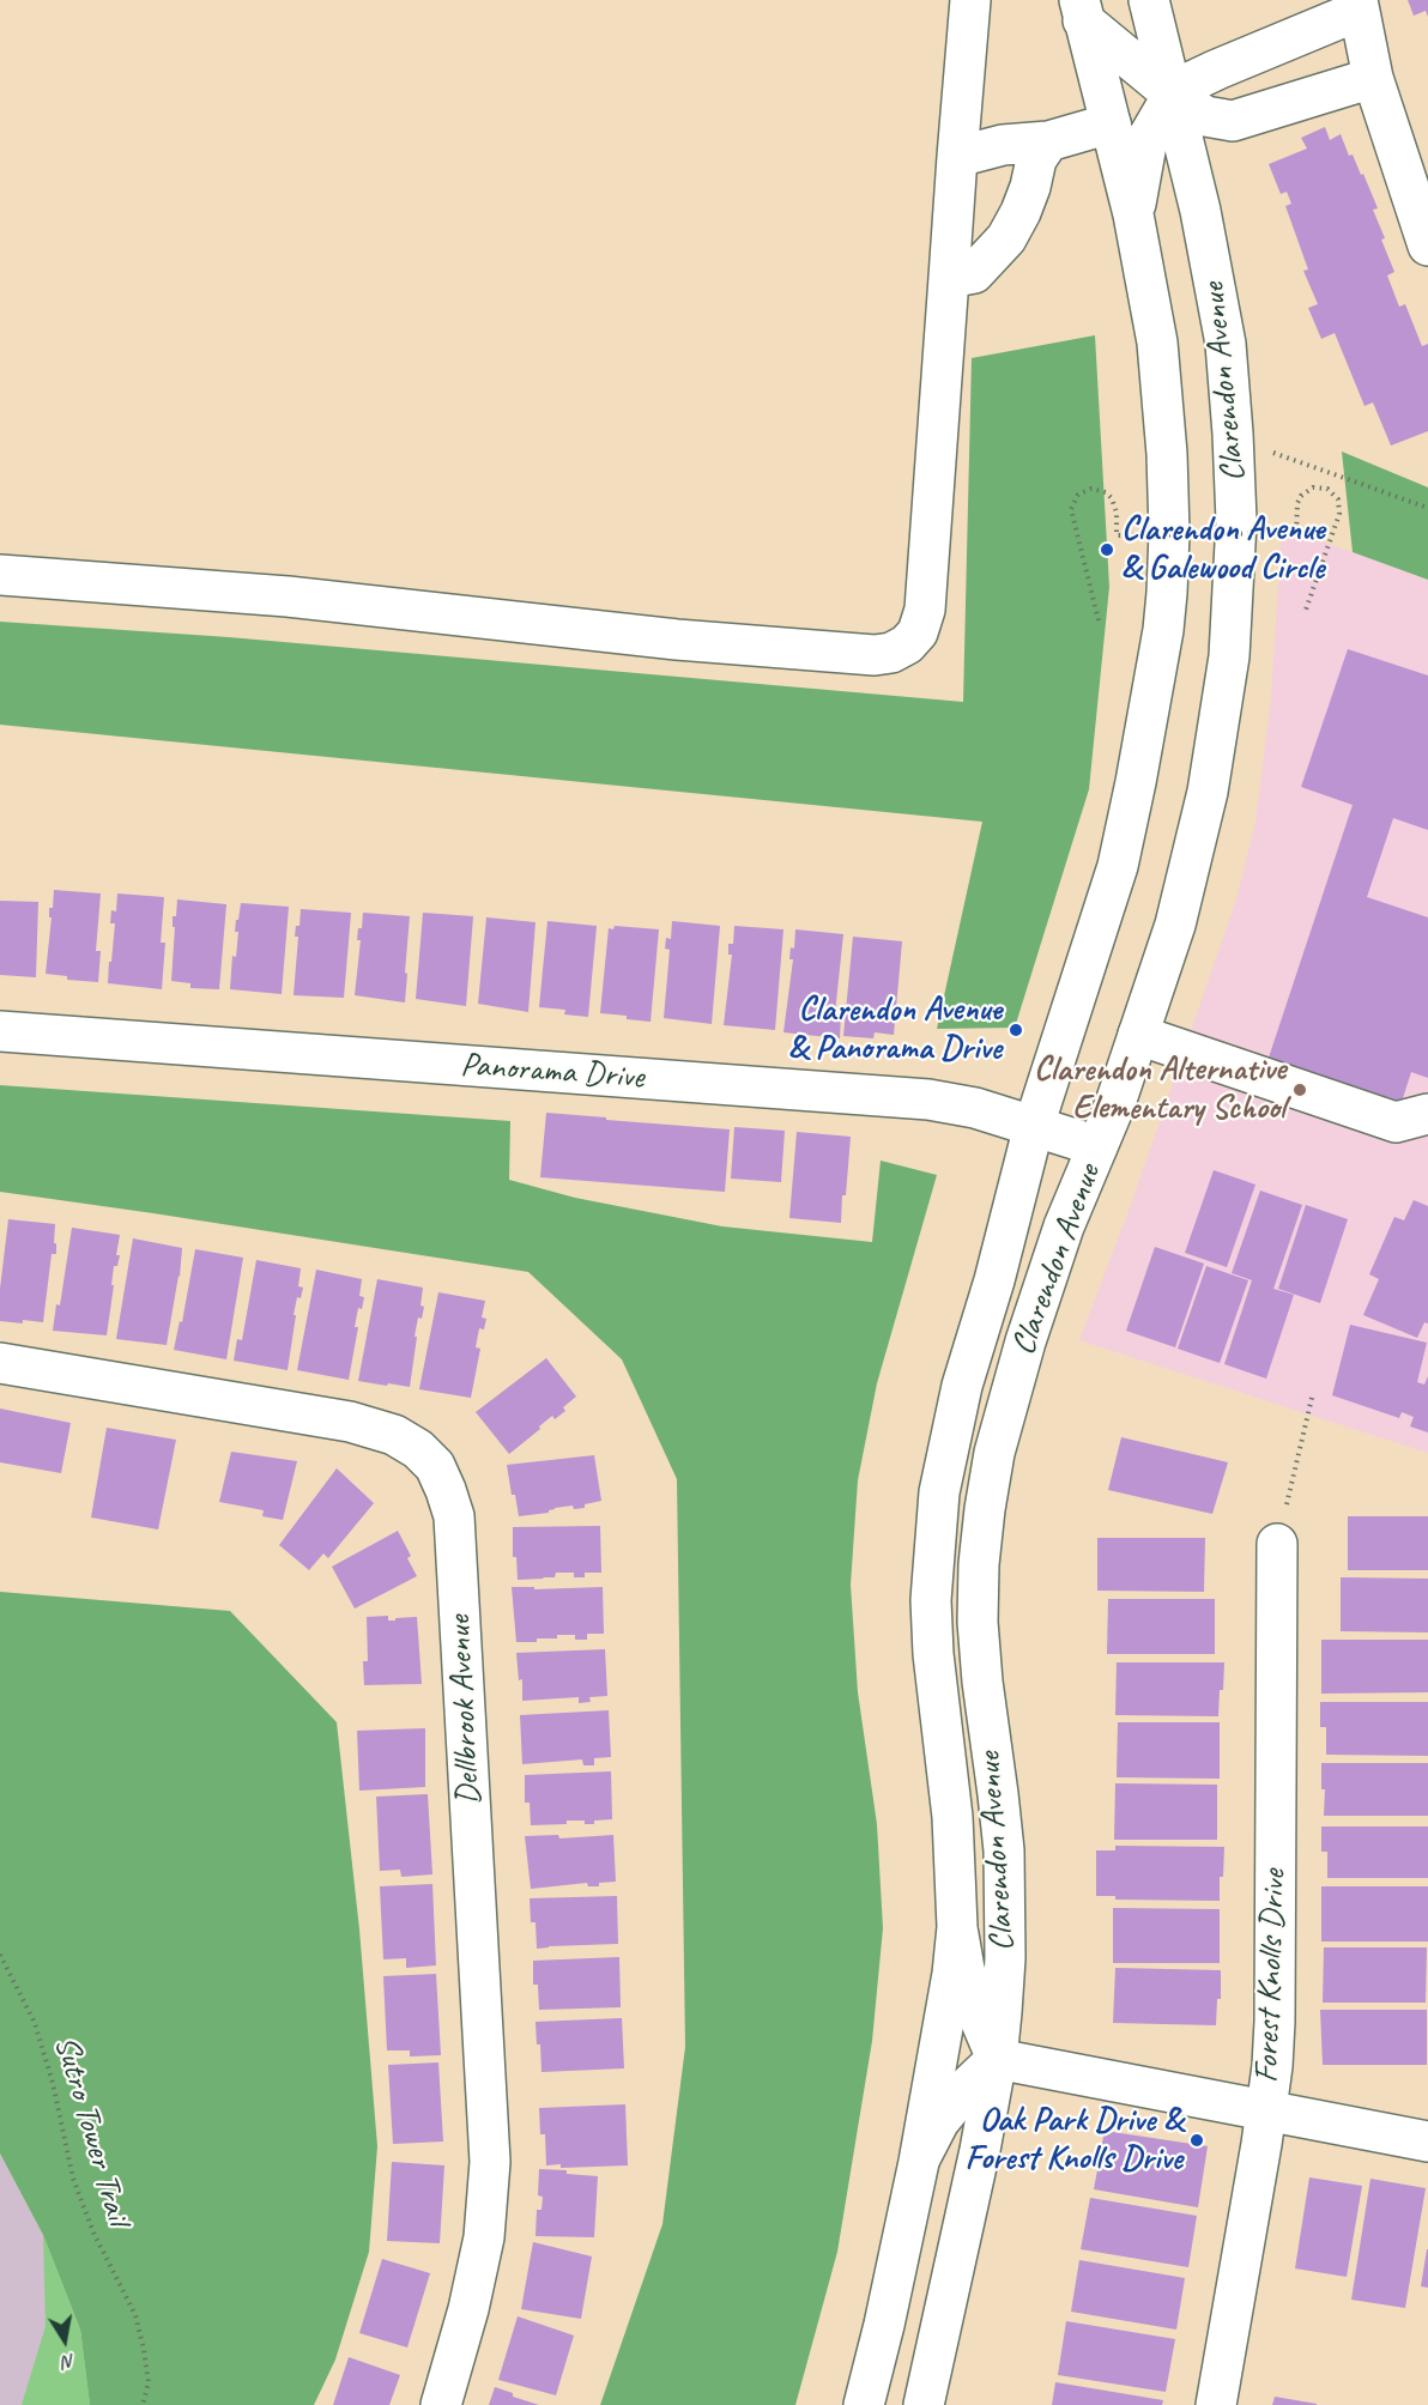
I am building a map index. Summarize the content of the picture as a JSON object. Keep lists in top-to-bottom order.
{
  "streets": {
    "main road": [
      "Clarendon Avenue",
      "Panorama Drive",
      "Dellbrook Avenue",
      "Forest Knolls Drive"
    ],
    "path": ["Sutro Tower Trail"]
  },
  "crossings": [
    ["Clarendon Avenue", "Panorama Drive"]
  ],
  "places": [
    "Clarendon Avenue & Galewood Circle",
    "Clarendon Avenue & Panorama Drive",
    "Clarendon Alternative Elementary School",
    "Oak Park Drive & Forest Knolls Drive"
  ],
  "north": "bottom"
}
